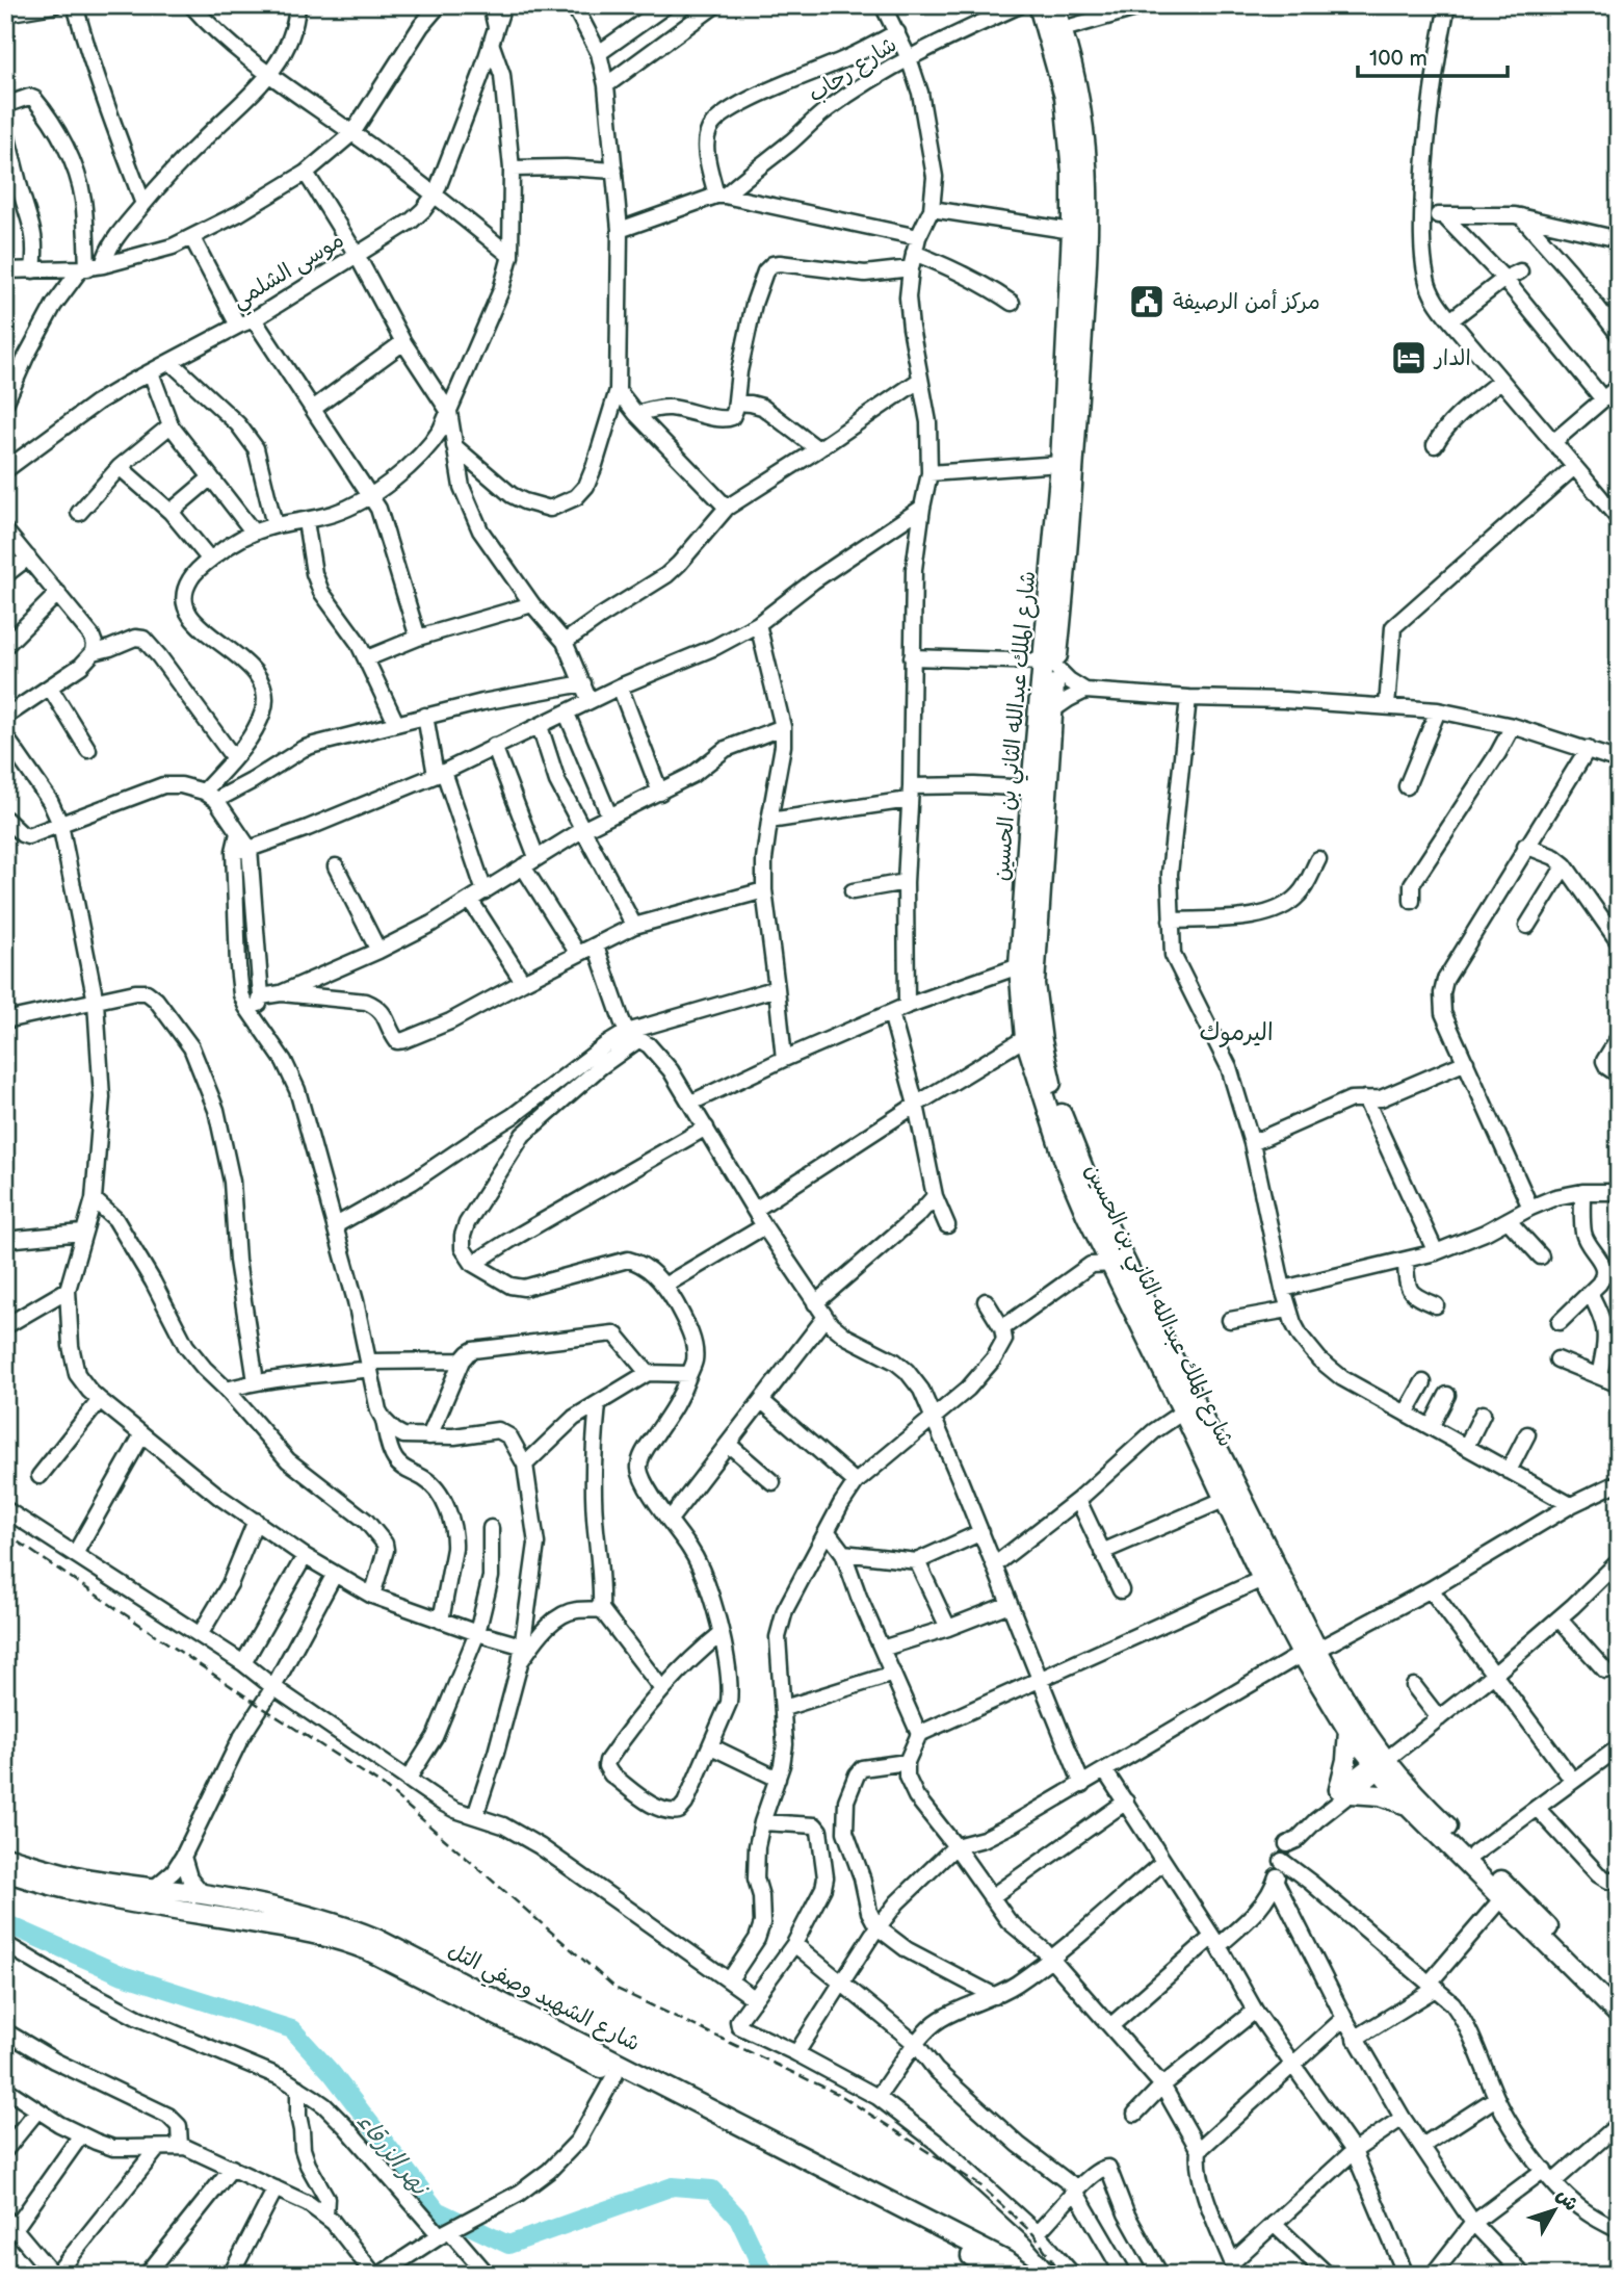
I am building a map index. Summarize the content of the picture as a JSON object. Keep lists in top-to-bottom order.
{
  "streets": {
    "main road": ["شارع الملك عبدالله الثاني بن الحسين", "شارع الشهيد وصفي التل"],
    "street": ["شارع رحاب", "موسى الشلمي"]
  },
  "districts": ["اليرموك"],
  "water": ["نهر الزرقاء"],
  "places": {
    "public building": ["مركز أمن الرصيفة"],
    "hotel": ["الدار"]
  },
  "scale_bar": "100 m",
  "north": "top right"
}
